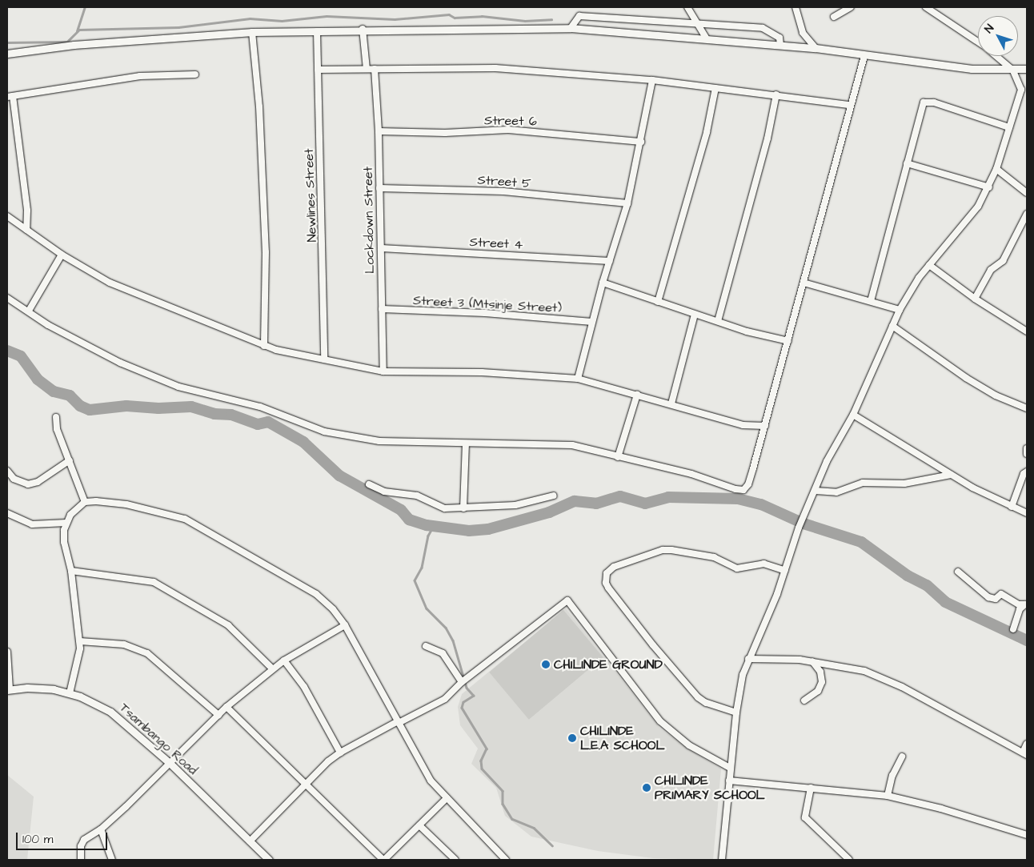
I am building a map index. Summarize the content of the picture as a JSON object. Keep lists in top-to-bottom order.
{
  "streets": {
    "street": [
      "Street 6",
      "Street 5",
      "Newlines Street",
      "Lockdown Street",
      "Street 4",
      "Street 3 (Mtsinje Street)",
      "Tsambango Road"
    ]
  },
  "crossings": [
    ["Street 6", "Lockdown Street"],
    ["Street 5", "Lockdown Street"],
    ["Lockdown Street", "Street 4"],
    ["Lockdown Street", "Street 3 (Mtsinje Street)"]
  ],
  "places": ["CHILINDE GROUND", "CHILINDE L.E.A SCHOOL", "CHILINDE PRIMARY SCHOOL"],
  "scale_bar": "100 m",
  "north": "top left"
}
